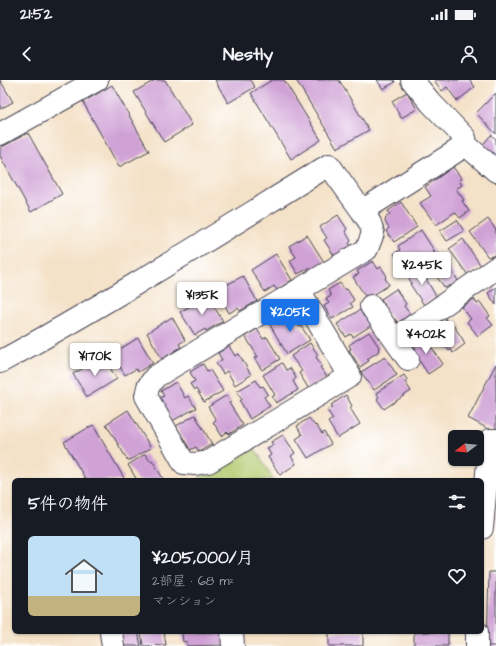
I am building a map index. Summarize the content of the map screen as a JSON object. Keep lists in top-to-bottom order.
{
  "north": "left",
  "page": {
    "status": "21:52",
    "header": "Nestly",
    "price": [
      "¥245K",
      "¥135K",
      "¥205K",
      "¥402K",
      "¥170K"
    ],
    "heading": "5件の物件",
    "list": [
      {
        "name": "¥205,000/月",
        "note": "2部屋 · 68 m² · マンション"
      }
    ]
  }
}
